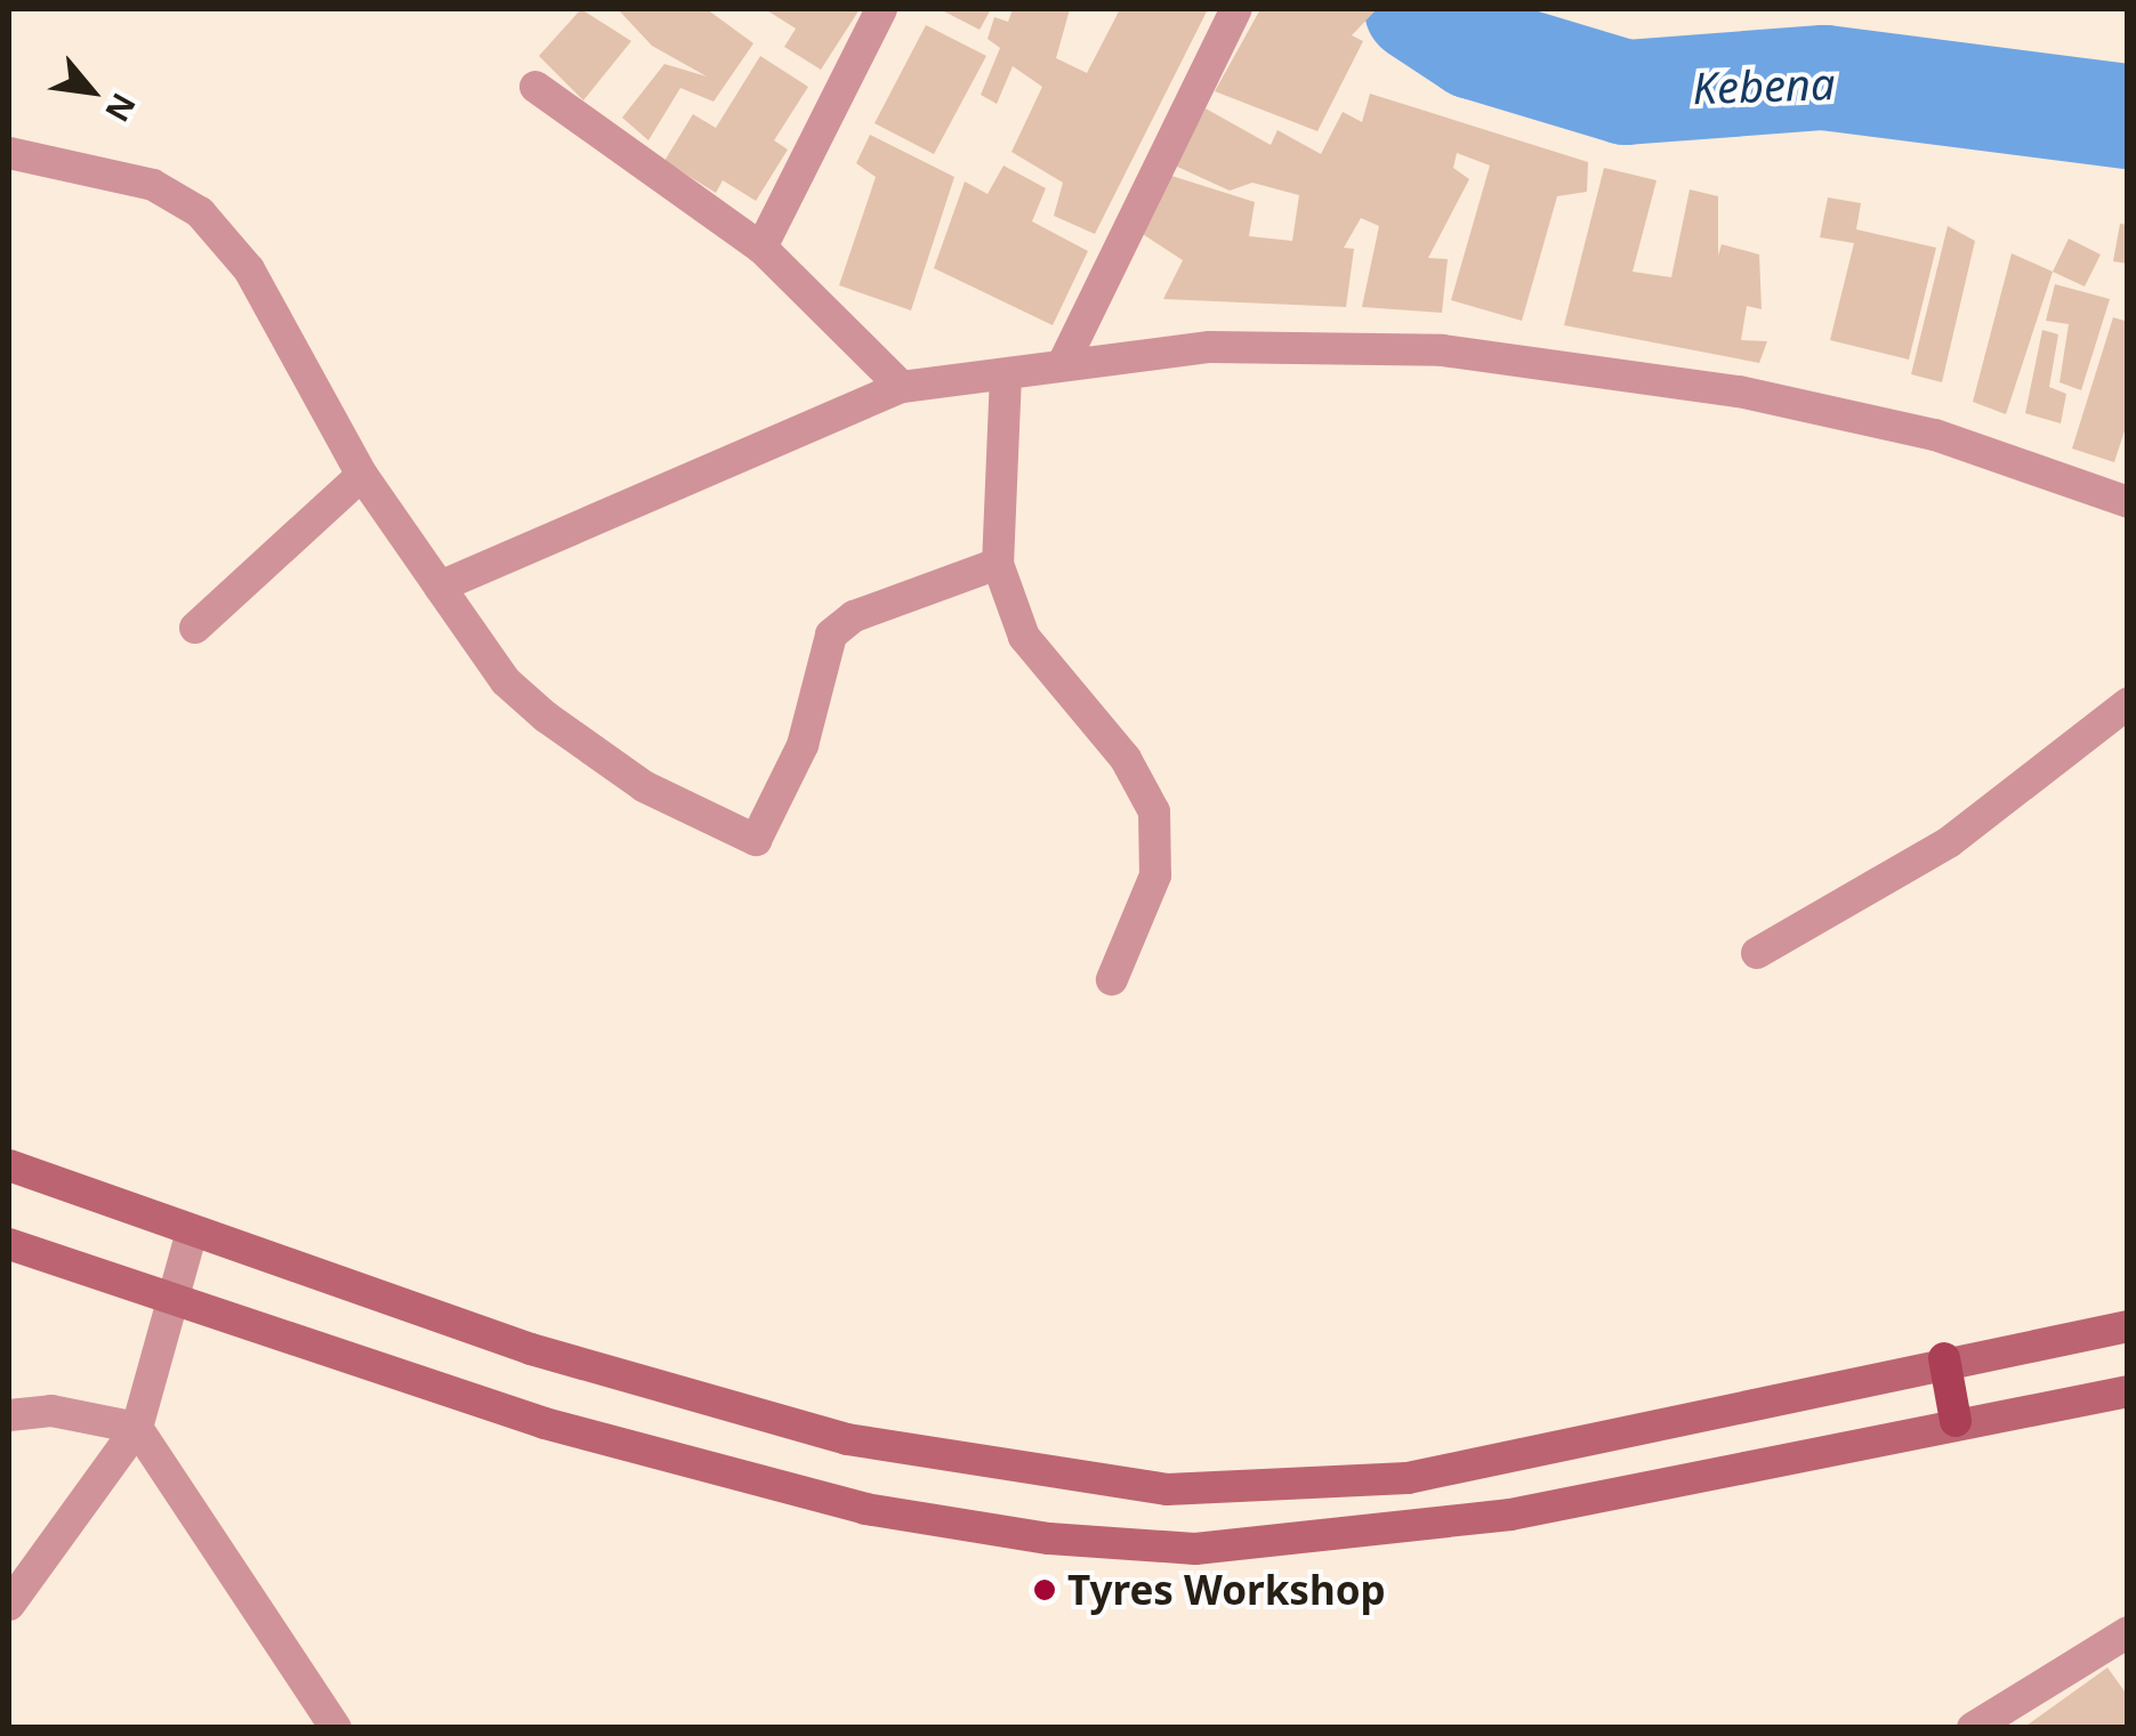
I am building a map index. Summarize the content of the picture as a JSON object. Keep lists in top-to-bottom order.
{
  "water": ["Kebena"],
  "places": ["Tyres Workshop"],
  "north": "bottom right"
}
